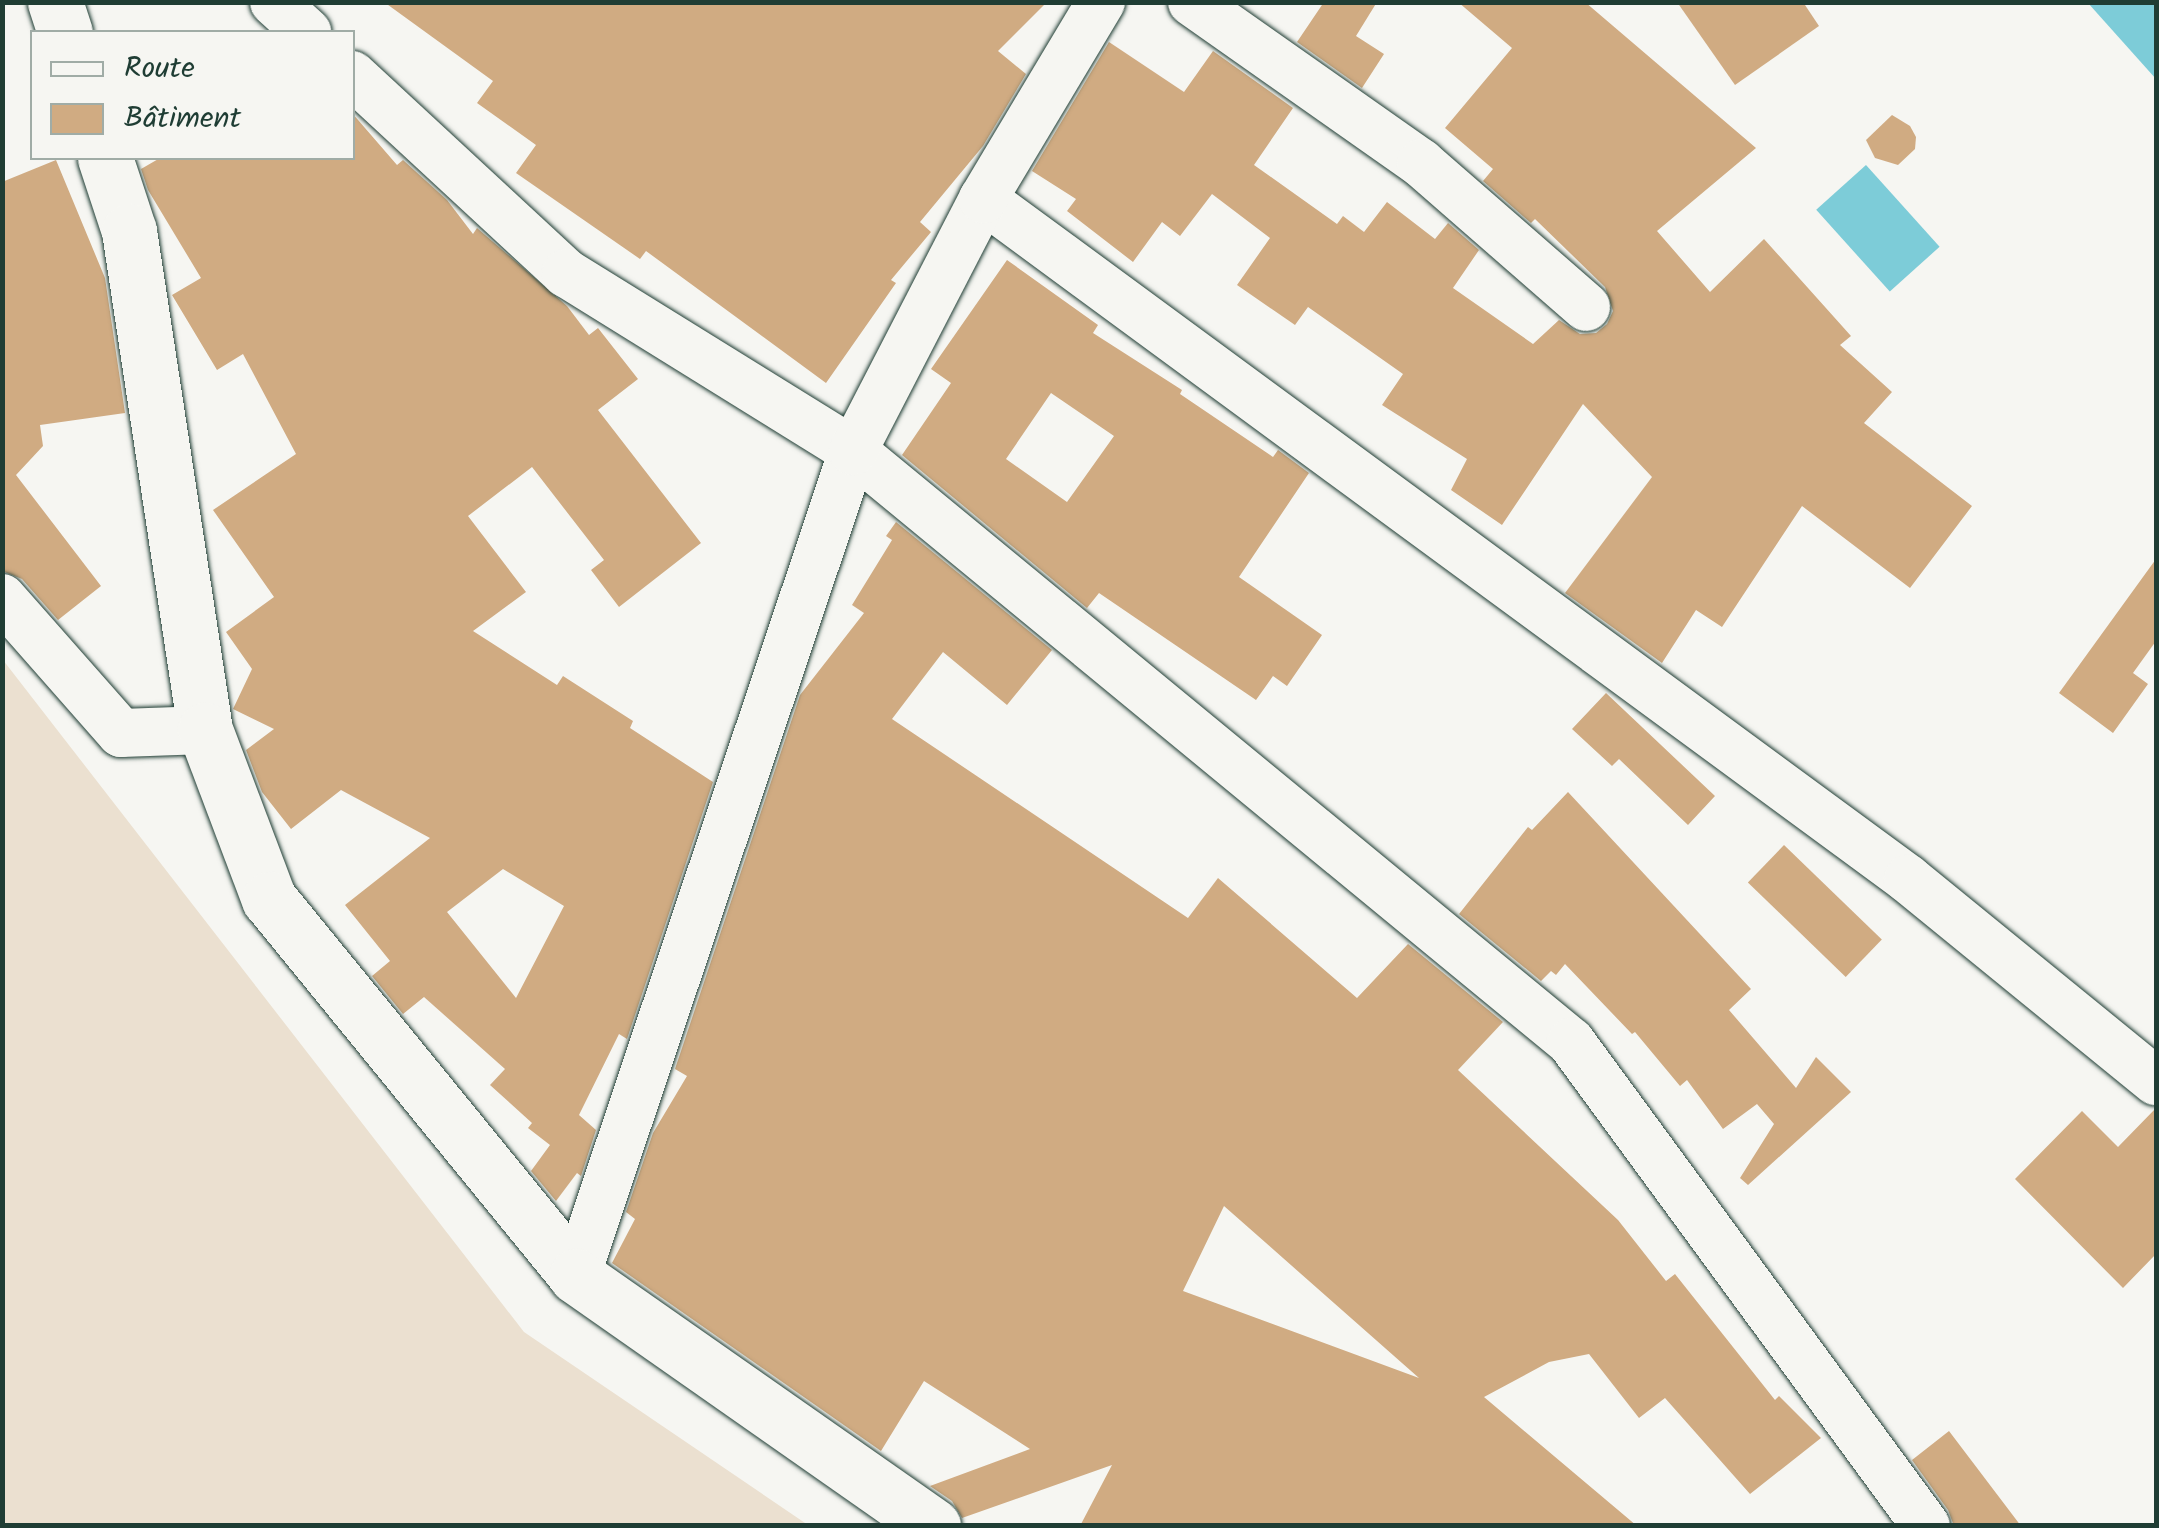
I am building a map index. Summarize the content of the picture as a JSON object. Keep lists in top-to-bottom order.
{
  "legend": ["Route", "Bâtiment"]
}
